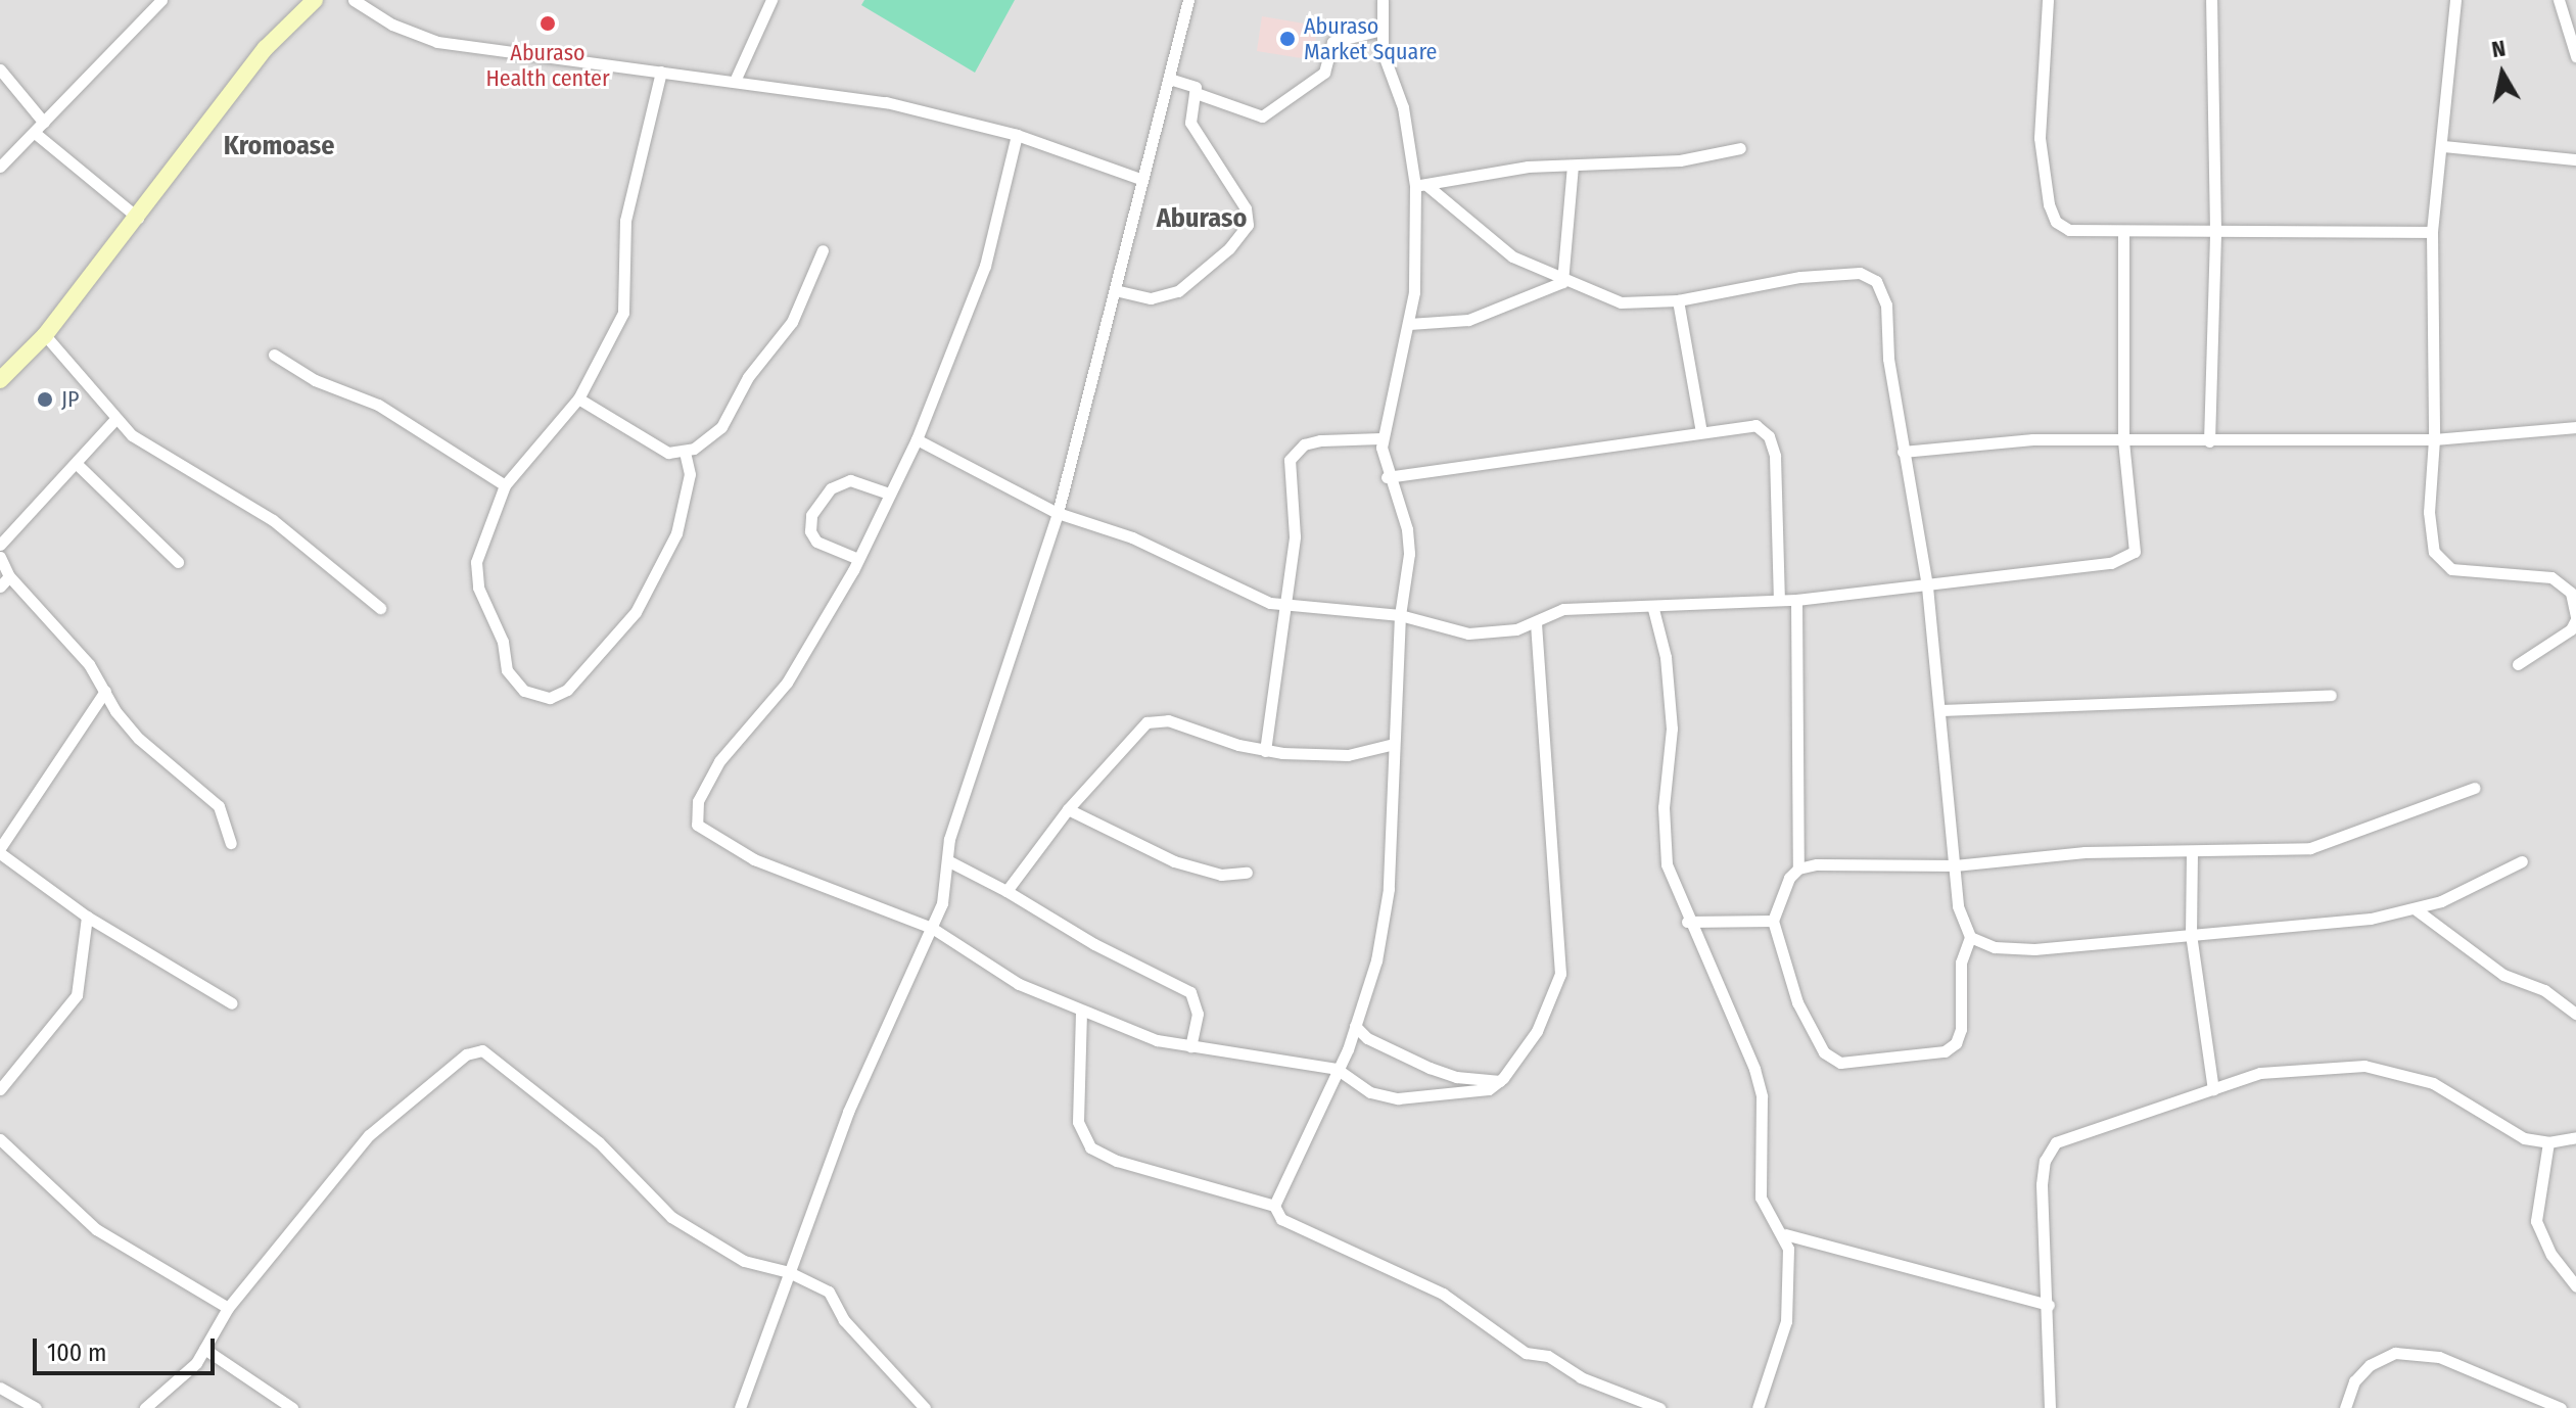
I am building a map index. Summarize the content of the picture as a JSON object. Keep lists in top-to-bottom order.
{
  "districts": ["Kromoase", "Aburaso"],
  "places": ["Aburaso Health center", "Aburaso Market Square", "JP"],
  "scale_bar": "100 m",
  "north": "top"
}
